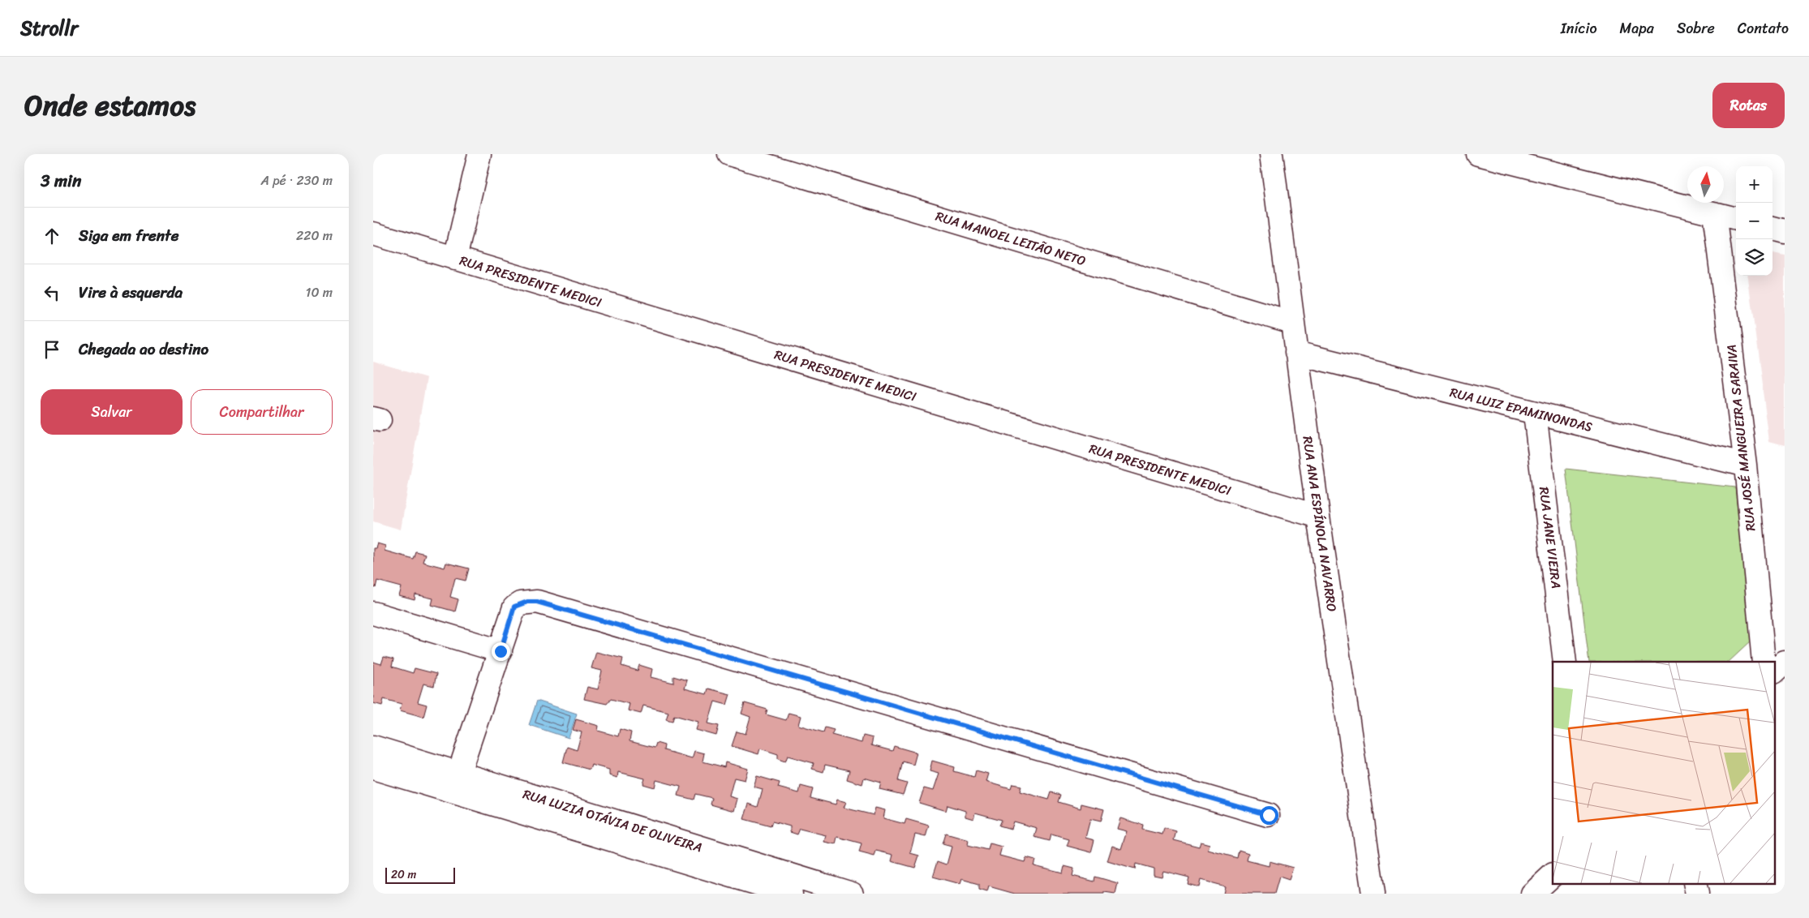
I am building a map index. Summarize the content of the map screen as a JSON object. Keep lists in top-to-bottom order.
{
  "streets": {
    "street": [
      "RUA MANOEL LEITÃO NETO",
      "RUA PRESIDENTE MEDICI",
      "RUA LUIZ EPAMINONDAS",
      "RUA JOSÉ MANGUEIRA SARAIVA",
      "RUA ANA ESPÍNOLA NAVARRO",
      "RUA JANE VIEIRA",
      "RUA LUZIA OTÁVIA DE OLIVEIRA"
    ]
  },
  "crossings": [
    ["RUA MANOEL LEITÃO NETO", "RUA ANA ESPÍNOLA NAVARRO"],
    ["RUA PRESIDENTE MEDICI", "RUA ANA ESPÍNOLA NAVARRO"],
    ["RUA LUIZ EPAMINONDAS", "RUA JOSÉ MANGUEIRA SARAIVA"],
    ["RUA LUIZ EPAMINONDAS", "RUA ANA ESPÍNOLA NAVARRO"],
    ["RUA LUIZ EPAMINONDAS", "RUA JANE VIEIRA"]
  ],
  "scale_bar": "20 m",
  "north": "top",
  "page": {
    "header": "Strollr",
    "nav": [
      "Início",
      "Mapa",
      "Sobre",
      "Contato"
    ],
    "title": "Onde estamos",
    "buttons": [
      "Rotas",
      ["Salvar", "Compartilhar"]
    ],
    "heading": ["3 min", "A pé · 230 m"],
    "map_buttons": ["+", "−"],
    "list": [
      ["Siga em frente", "220 m"],
      ["Vire à esquerda", "10 m"],
      "Chegada ao destino"
    ],
    "scale": "20 m"
  }
}
